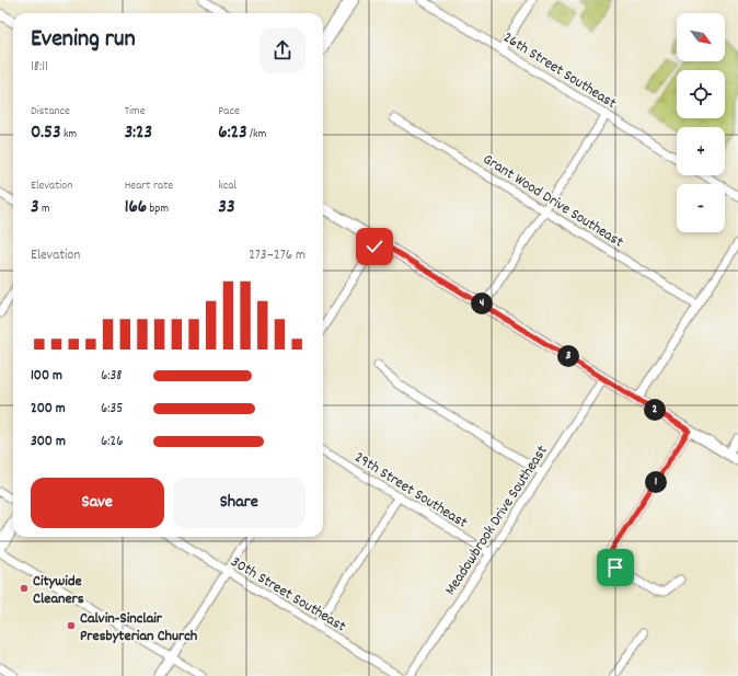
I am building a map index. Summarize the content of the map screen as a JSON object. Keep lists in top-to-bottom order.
{
  "streets": {
    "street": [
      "26th Street Southeast",
      "Grant Wood Drive Southeast",
      "29th Street Southeast",
      "Meadowbrook Drive Southeast",
      "30th Street Southeast"
    ]
  },
  "crossings": [
    ["29th Street Southeast", "Meadowbrook Drive Southeast"]
  ],
  "places": ["Citywide Cleaners", "Calvin-Sinclair Presbyterian Church"],
  "north": "bottom right",
  "page": {
    "map_buttons": ["+", "−"],
    "heading": ["Evening run", "18:11"],
    "stats": [
      ["Distance", "0.53 km"],
      ["Time", "3:23"],
      ["Pace", "6:23 /km"],
      ["Elevation", "3 m"],
      ["Heart rate", "166 bpm"],
      ["kcal", "33"]
    ],
    "chart": ["Elevation", "273–276 m"],
    "pins": [
      "4",
      "3",
      "2",
      "1"
    ],
    "list": [
      {
        "name": "100 m",
        "note": "6:38"
      },
      {
        "name": "200 m",
        "note": "6:35"
      },
      {
        "name": "300 m",
        "note": "6:26"
      }
    ],
    "buttons": ["Save", "Share"]
  }
}
